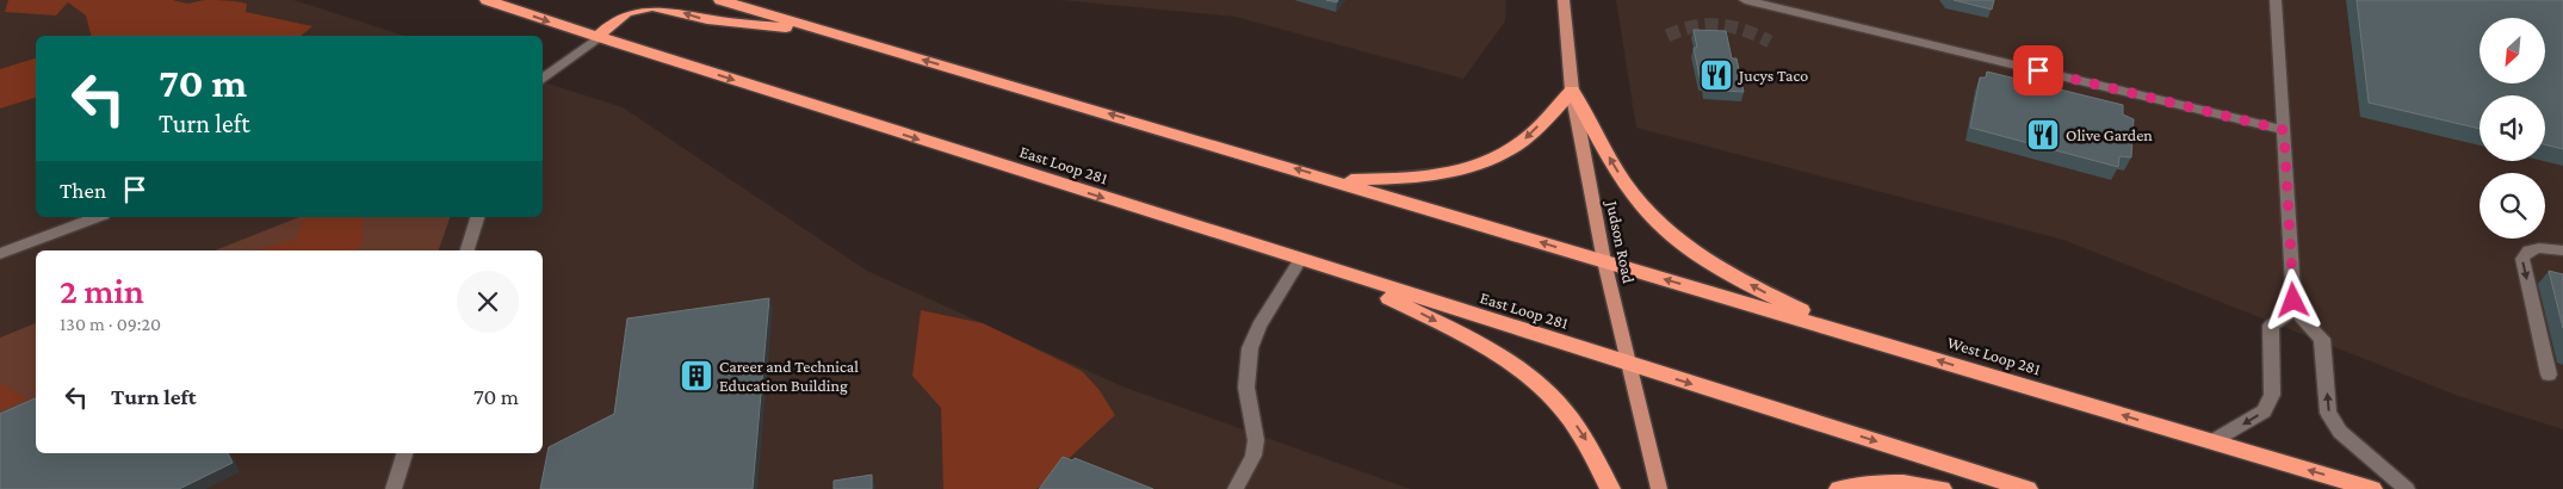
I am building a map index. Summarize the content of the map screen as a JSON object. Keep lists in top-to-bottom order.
{
  "streets": {
    "highway": ["East Loop 281", "West Loop 281"],
    "main road": ["Judson Road"]
  },
  "crossings": [
    ["East Loop 281", "Judson Road"],
    ["Judson Road", "West Loop 281"]
  ],
  "places": {
    "restaurant": ["Jucys Taco", "Olive Garden"],
    "building": ["Career and Technical Education Building"]
  },
  "north": "bottom left",
  "page": {
    "turn": ["70 m", "Turn left"],
    "then": "Then",
    "heading": ["2 min", "130 m · 09:20"],
    "list": [
      {
        "name": "Turn left",
        "value": "70 m"
      }
    ]
  }
}
